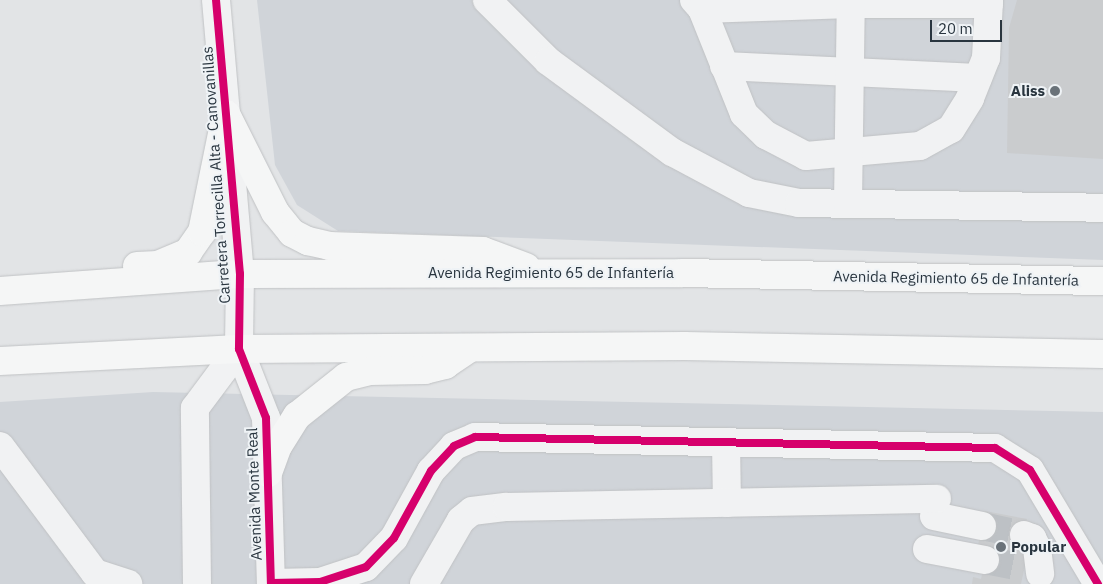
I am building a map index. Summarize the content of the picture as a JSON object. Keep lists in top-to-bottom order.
{
  "streets": {
    "main road": ["Avenida Regimiento 65 de Infantería"],
    "street": ["Carretera Torrecilla Alta - Canovanillas", "Avenida Monte Real"]
  },
  "crossings": [
    ["Carretera Torrecilla Alta - Canovanillas", "Avenida Regimiento 65 de Infantería"],
    ["Carretera Torrecilla Alta - Canovanillas", "Avenida Monte Real"]
  ],
  "places": ["Aliss", "Popular"],
  "scale_bar": "20 m"
}
